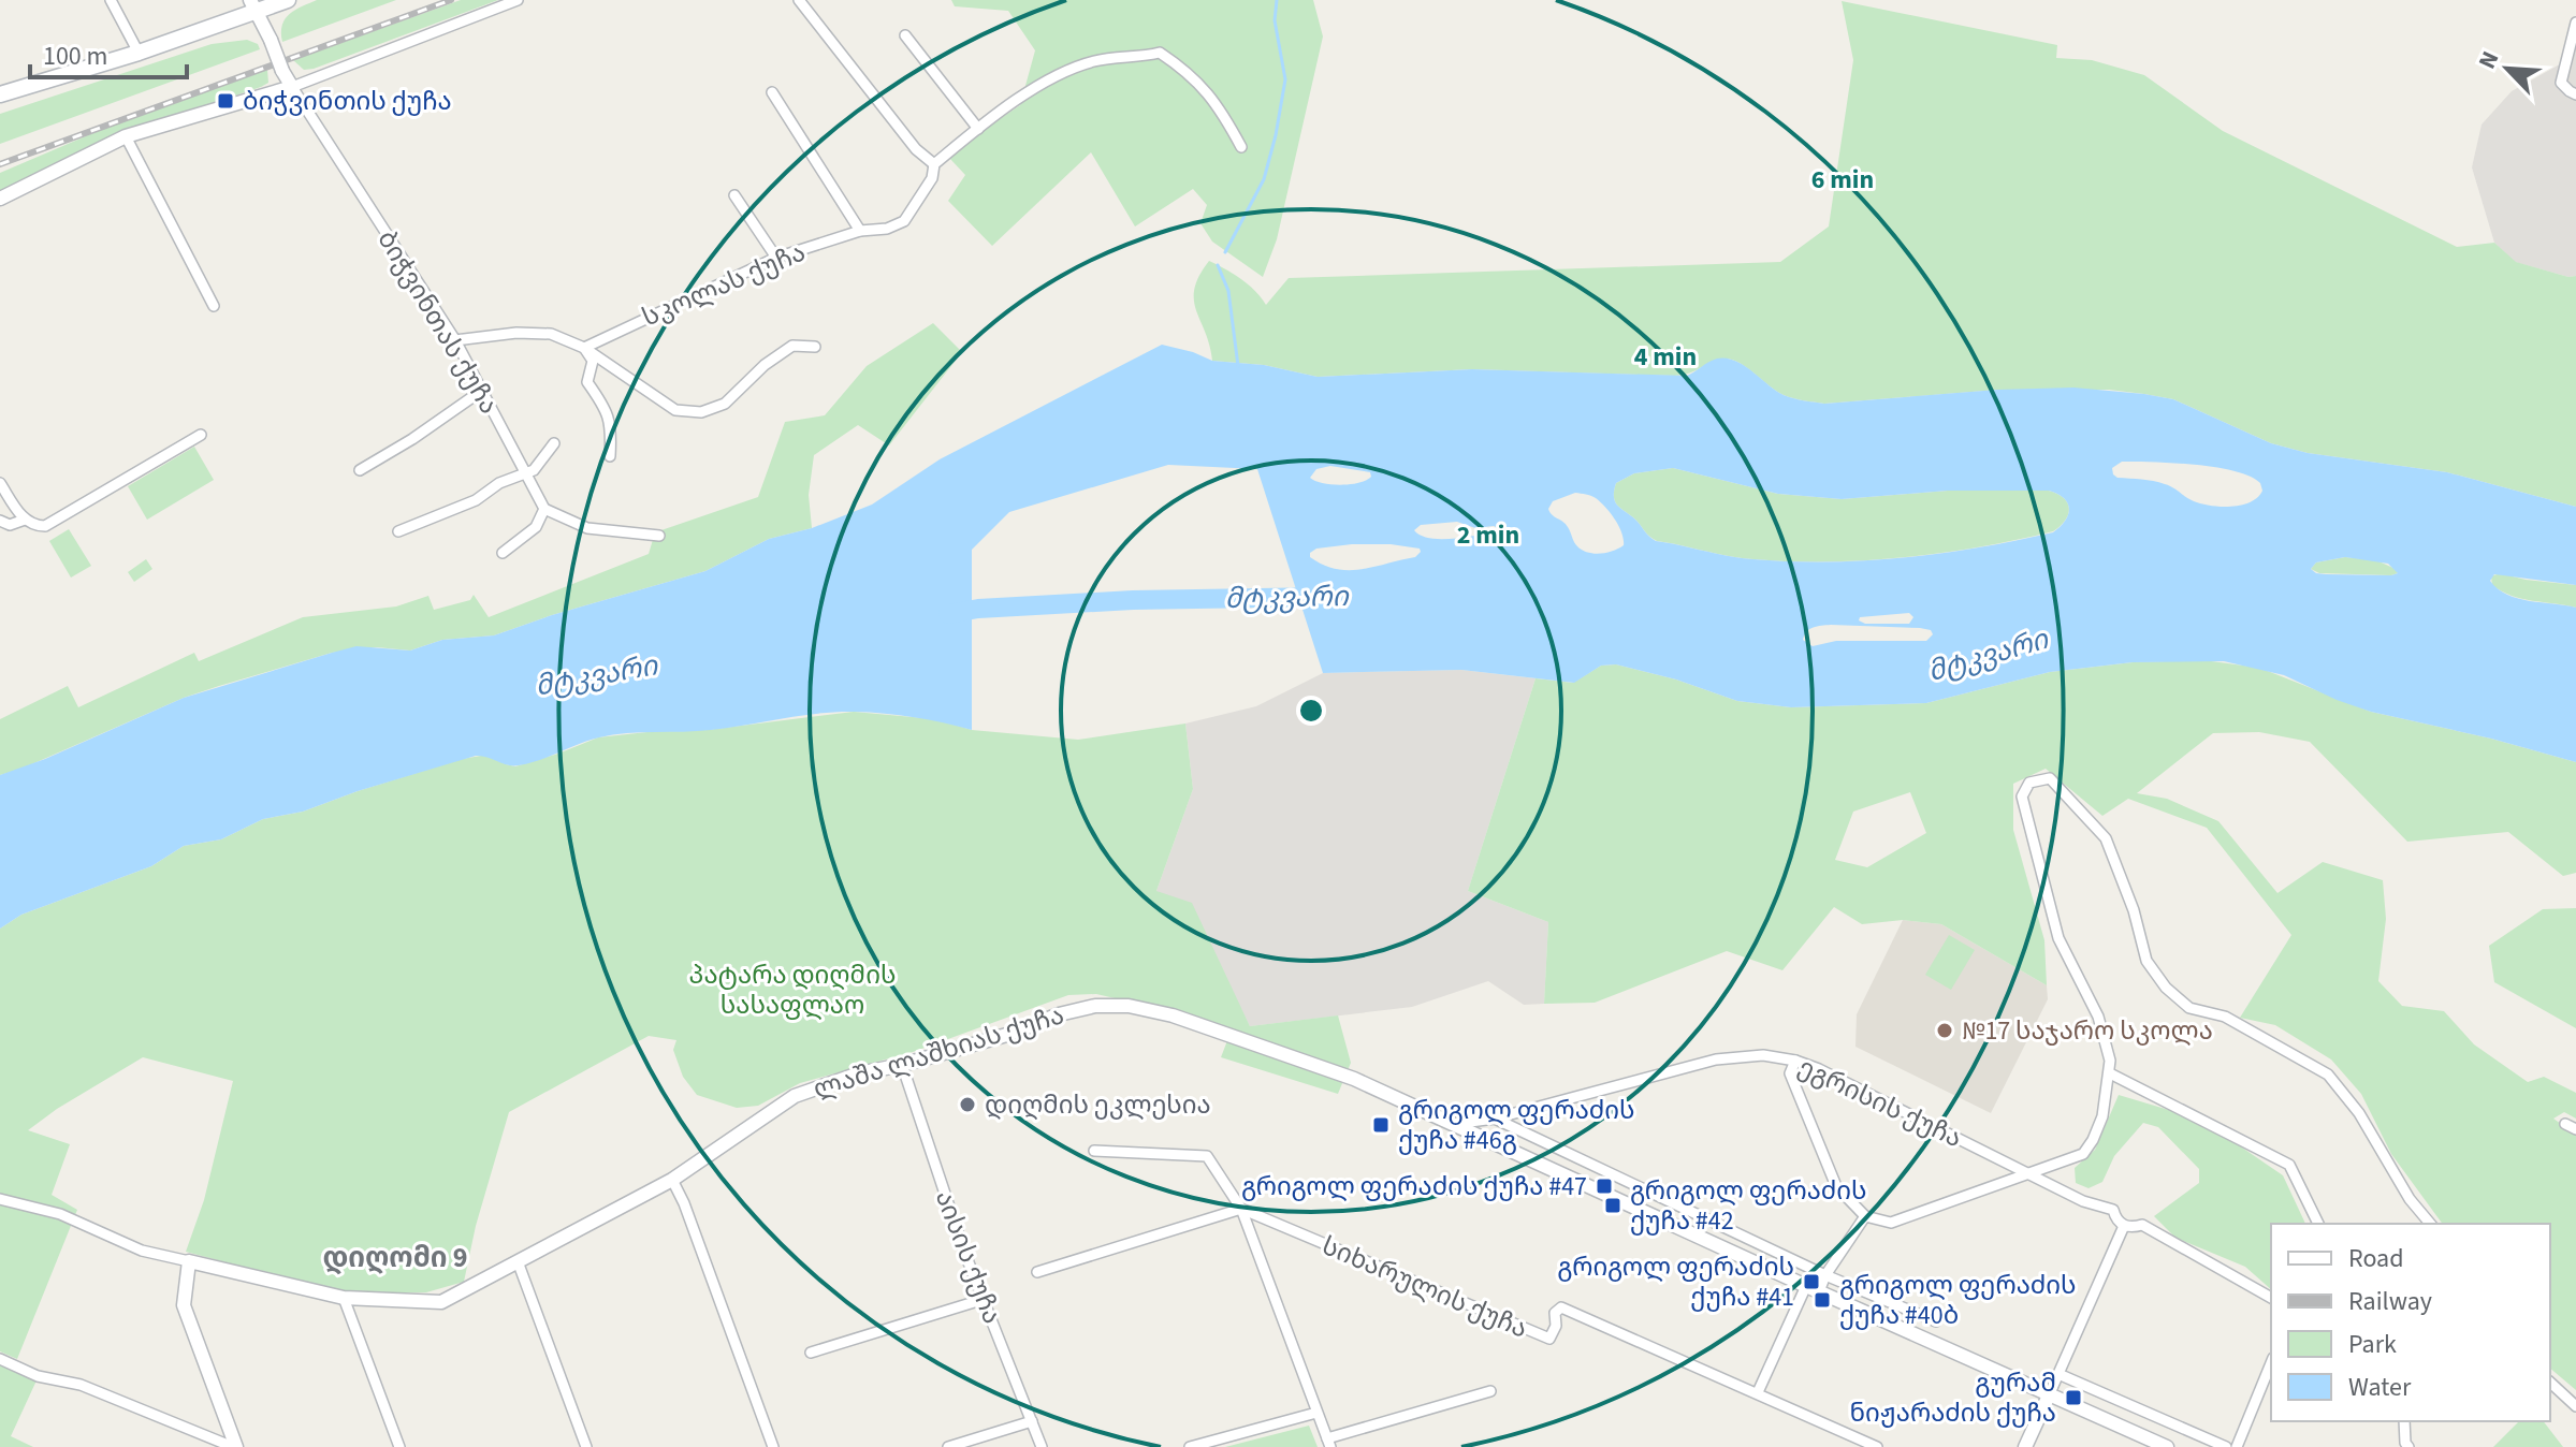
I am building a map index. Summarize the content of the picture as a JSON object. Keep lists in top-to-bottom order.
{
  "streets": {
    "street": [
      "სკოლას ქუჩა",
      "ბიჭვინთას ქუჩა",
      "ლაშა ლაშხიას ქუჩა",
      "ეგრისის ქუჩა",
      "აისის ქუჩა",
      "სიხარულის ქუჩა"
    ]
  },
  "crossings": [
    ["ლაშა ლაშხიას ქუჩა", "ეგრისის ქუჩა"],
    ["ლაშა ლაშხიას ქუჩა", "აისის ქუჩა"]
  ],
  "districts": ["დიღომი 9"],
  "water": ["მტკვარი"],
  "parks": ["პატარა დიღმის სასაფლაო"],
  "places": {
    "transit": [
      "ბიჭვინთის ქუჩა",
      "გრიგოლ ფერაძის ქუჩა #46გ",
      "გრიგოლ ფერაძის ქუჩა #47",
      "გრიგოლ ფერაძის ქუჩა #42",
      "გრიგოლ ფერაძის ქუჩა #41",
      "გრიგოლ ფერაძის ქუჩა #40ბ",
      "გურამ ნიჟარაძის ქუჩა"
    ],
    "other": ["№17 საჯარო სკოლა", "დიღმის ეკლესია"]
  },
  "legend": [
    "Road",
    "Railway",
    "Park",
    "Water"
  ],
  "scale_bar": "100 m",
  "north": "top left",
  "rings": ["6 min", "4 min", "2 min"]
}
